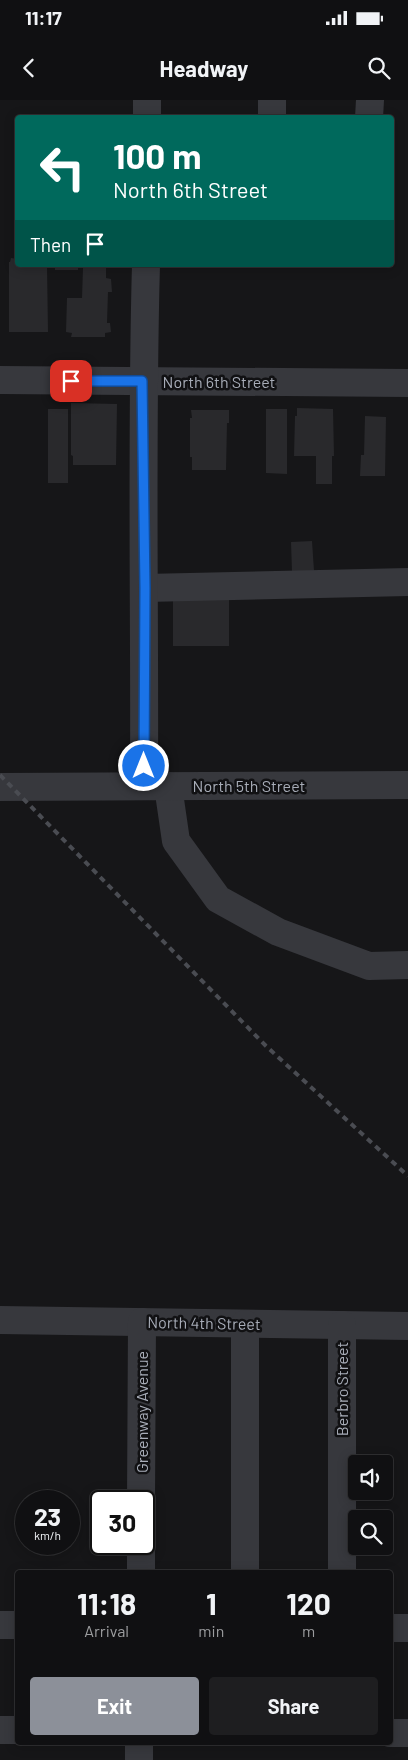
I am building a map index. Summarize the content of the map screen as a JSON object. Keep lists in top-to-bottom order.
{
  "streets": {
    "street": [
      "North 6th Street",
      "North 5th Street",
      "North 4th Street",
      "Berbro Street",
      "Greenway Avenue"
    ]
  },
  "crossings": [
    ["North 4th Street", "Berbro Street"],
    ["North 4th Street", "Greenway Avenue"]
  ],
  "page": {
    "status": "11:17",
    "header": "Headway",
    "turn": ["100 m", "North 6th Street"],
    "then": "Then",
    "speed": "23 km/h",
    "limit": "30",
    "eta": [
      "11:18",
      "Arrival",
      "1",
      "min",
      "120",
      "m"
    ],
    "buttons": ["Exit", "Share"]
  }
}
